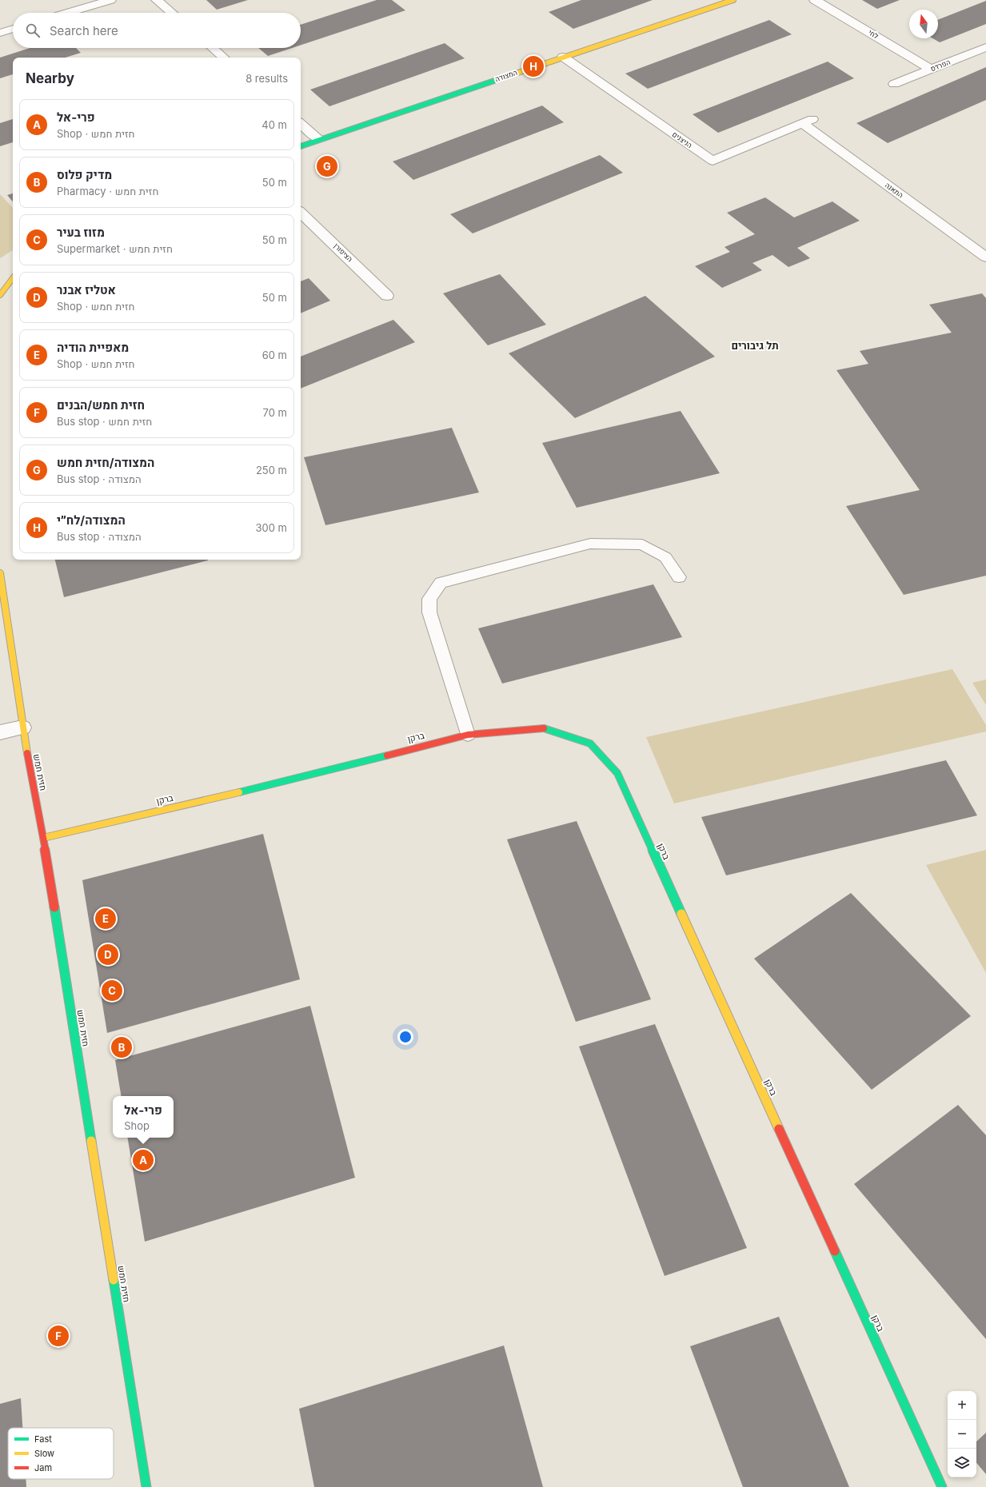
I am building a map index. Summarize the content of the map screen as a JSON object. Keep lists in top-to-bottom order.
{
  "streets": {
    "street": [
      "לחי",
      "הפרדס",
      "המצודה",
      "הניצנים",
      "התאנה",
      "הציפורן",
      "ברקן",
      "חזית חמש"
    ]
  },
  "crossings": [
    ["לחי", "הפרדס"],
    ["המצודה", "הניצנים"],
    ["הניצנים", "התאנה"],
    ["ברקן", "חזית חמש"]
  ],
  "districts": ["תל גיבורים"],
  "legend": ["Fast", "Slow", "Jam"],
  "north": "top",
  "page": {
    "search": "Search here",
    "pins": [
      "H",
      "G",
      "E",
      "D",
      "C",
      "B",
      "A",
      "F"
    ],
    "heading": ["Nearby", "8 results"],
    "list": [
      {
        "mark": "A",
        "name": "פרי-אל",
        "note": "Shop · חזית חמש",
        "value": "40 m"
      },
      {
        "mark": "B",
        "name": "מדיק פלוס",
        "note": "Pharmacy · חזית חמש",
        "value": "50 m"
      },
      {
        "mark": "C",
        "name": "מזוז בעיר",
        "note": "Supermarket · חזית חמש",
        "value": "50 m"
      },
      {
        "mark": "D",
        "name": "אטליז אבנר",
        "note": "Shop · חזית חמש",
        "value": "50 m"
      },
      {
        "mark": "E",
        "name": "מאפיית הודיה",
        "note": "Shop · חזית חמש",
        "value": "60 m"
      },
      {
        "mark": "F",
        "name": "חזית חמש/הבנים",
        "note": "Bus stop · חזית חמש",
        "value": "70 m"
      },
      {
        "mark": "G",
        "name": "המצודה/חזית חמש",
        "note": "Bus stop · המצודה",
        "value": "250 m"
      },
      {
        "mark": "H",
        "name": "המצודה/לח״י",
        "note": "Bus stop · המצודה",
        "value": "300 m"
      }
    ],
    "popup": ["פרי-אל", "Shop"],
    "map_buttons": ["+", "−"]
  }
}
